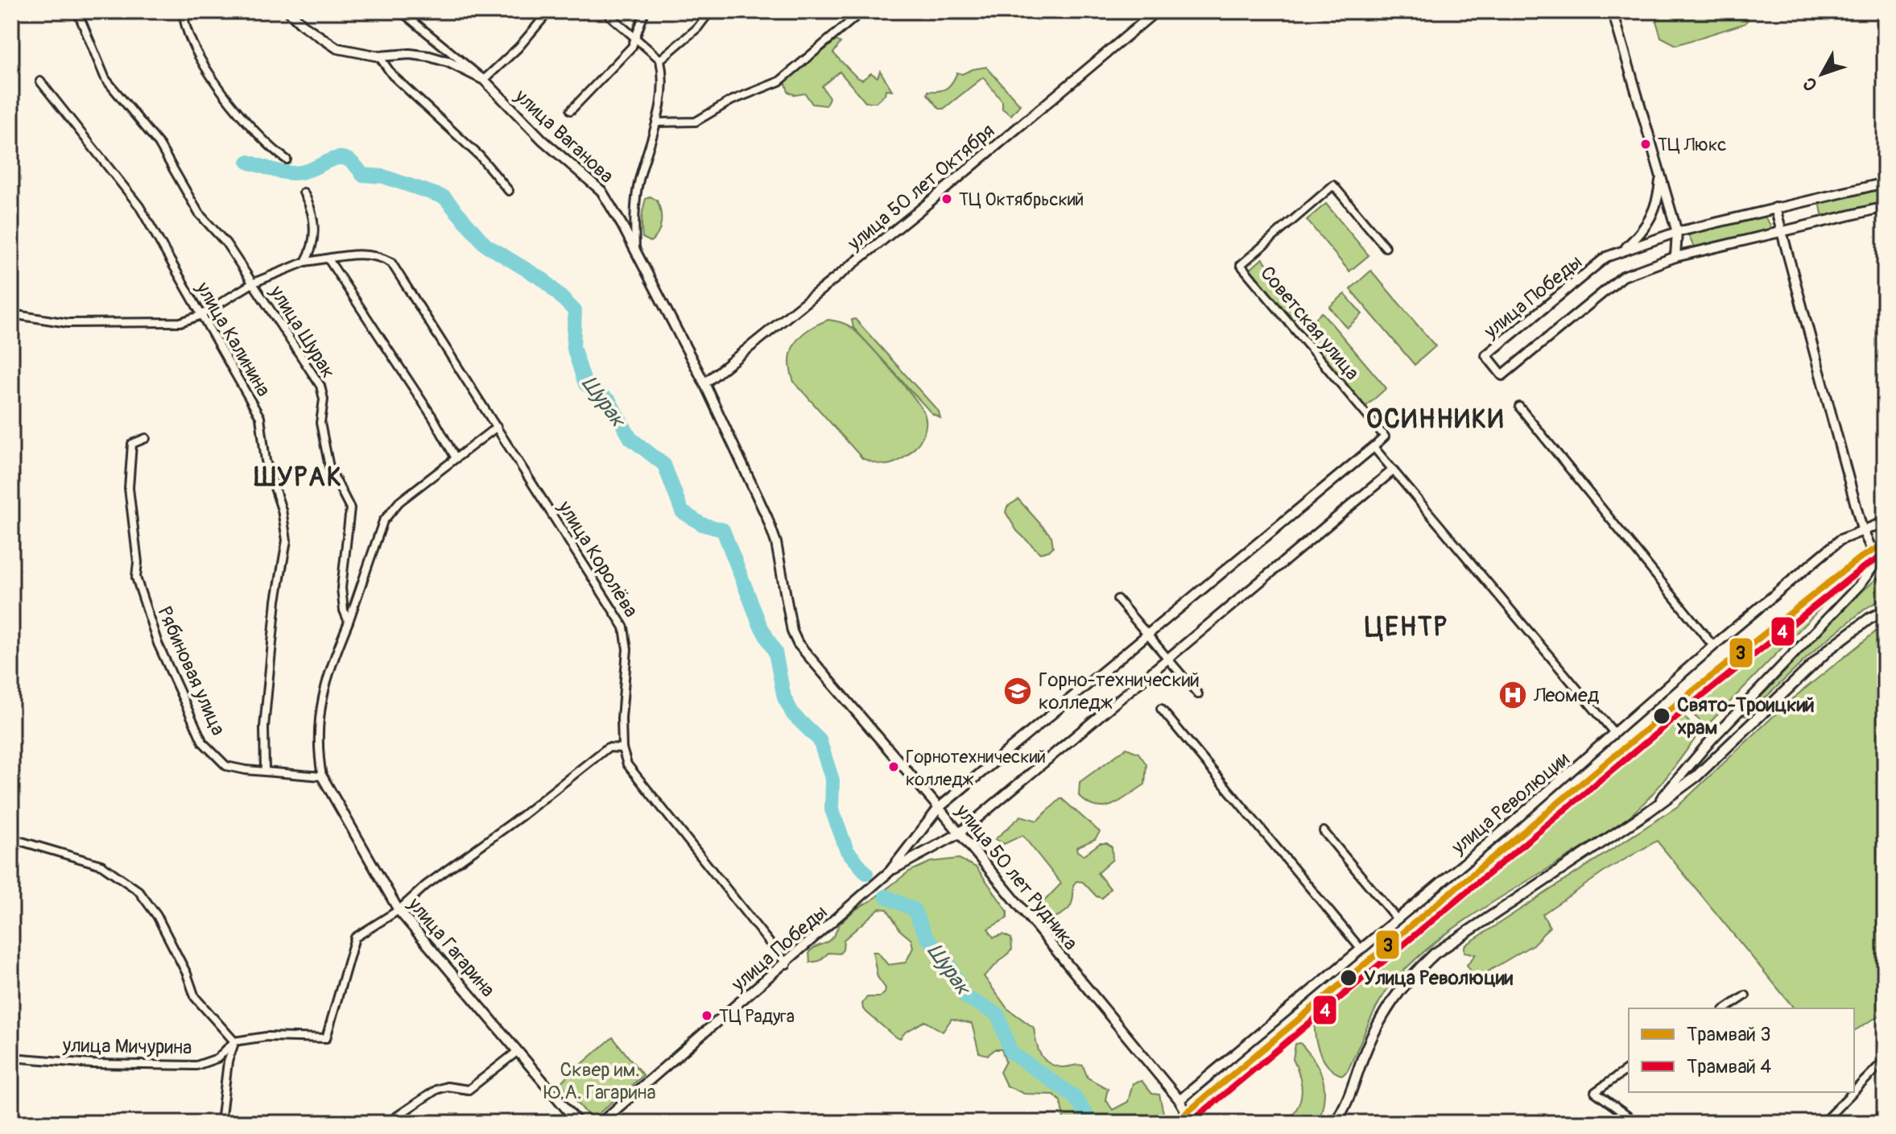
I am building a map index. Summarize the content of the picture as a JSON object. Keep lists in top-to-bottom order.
{
  "streets": {
    "street": [
      "улица Ваганова",
      "улица 50 лет Октября",
      "улица Победы",
      "Советская улица",
      "улица Шурак",
      "улица Калинина",
      "улица Королёва",
      "Рябиновая улица",
      "улица Революции",
      "улица 50 лет Рудника",
      "улица Гагарина",
      "улица Мичурина"
    ]
  },
  "crossings": [
    ["улица Ваганова", "улица 50 лет Октября"],
    ["улица Ваганова", "улица 50 лет Рудника"],
    ["улица 50 лет Октября", "улица 50 лет Рудника"],
    ["улица Победы", "Советская улица"],
    ["улица Победы", "улица Королёва"],
    ["улица Победы", "улица 50 лет Рудника"],
    ["улица Шурак", "улица Королёва"],
    ["улица Калинина", "Рябиновая улица"],
    ["улица Революции", "улица 50 лет Рудника"]
  ],
  "districts": ["ОСИННИКИ", "ШУРАК", "ЦЕНТР"],
  "water": ["Шурак"],
  "parks": ["Сквер им. Ю.А. Гагарина"],
  "places": {
    "other": [
      "ТЦ Люкс",
      "ТЦ Октябрьский",
      "Свято-Троицкий храм",
      "Горнотехнический колледж",
      "Улица Революции",
      "ТЦ Радуга"
    ],
    "school or university": ["Горно-технический колледж"],
    "hospital": ["Леомед"]
  },
  "lines": ["tram line 3", "tram line 4"],
  "legend": ["Трамвай 3", "Трамвай 4"],
  "north": "bottom left"
}
